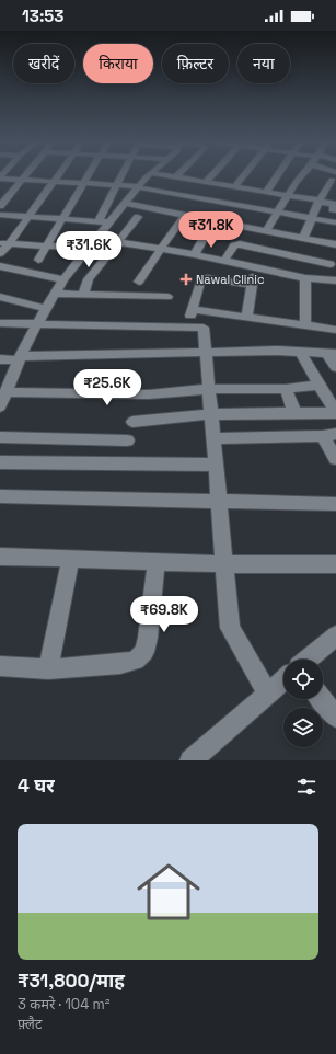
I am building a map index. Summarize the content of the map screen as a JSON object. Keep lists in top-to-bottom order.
{
  "places": {
    "health": ["Nawal Clinic"]
  },
  "page": {
    "status": "13:53",
    "chip": [
      "खरीदें",
      "किराया",
      "फ़िल्टर",
      "नया"
    ],
    "price": [
      "₹31.8K",
      "₹31.6K",
      "₹25.6K",
      "₹69.8K"
    ],
    "heading": "4 घर",
    "list": [
      {
        "name": "₹31,800/माह",
        "note": "3 कमरे · 104 m² · फ़्लैट"
      }
    ]
  }
}
